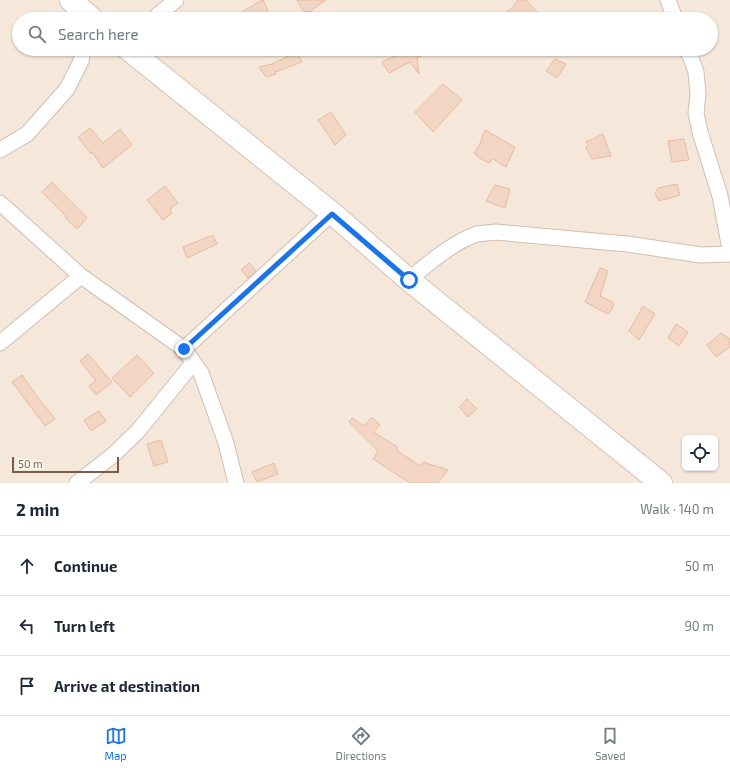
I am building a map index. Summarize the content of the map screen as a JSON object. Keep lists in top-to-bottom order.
{
  "scale_bar": "50 m",
  "page": {
    "search": "Search here",
    "scale": "50 m",
    "heading": ["2 min", "Walk · 140 m"],
    "list": [
      ["Continue", "50 m"],
      ["Turn left", "90 m"],
      "Arrive at destination"
    ],
    "nav": ["Map", "Directions", "Saved"]
  }
}
